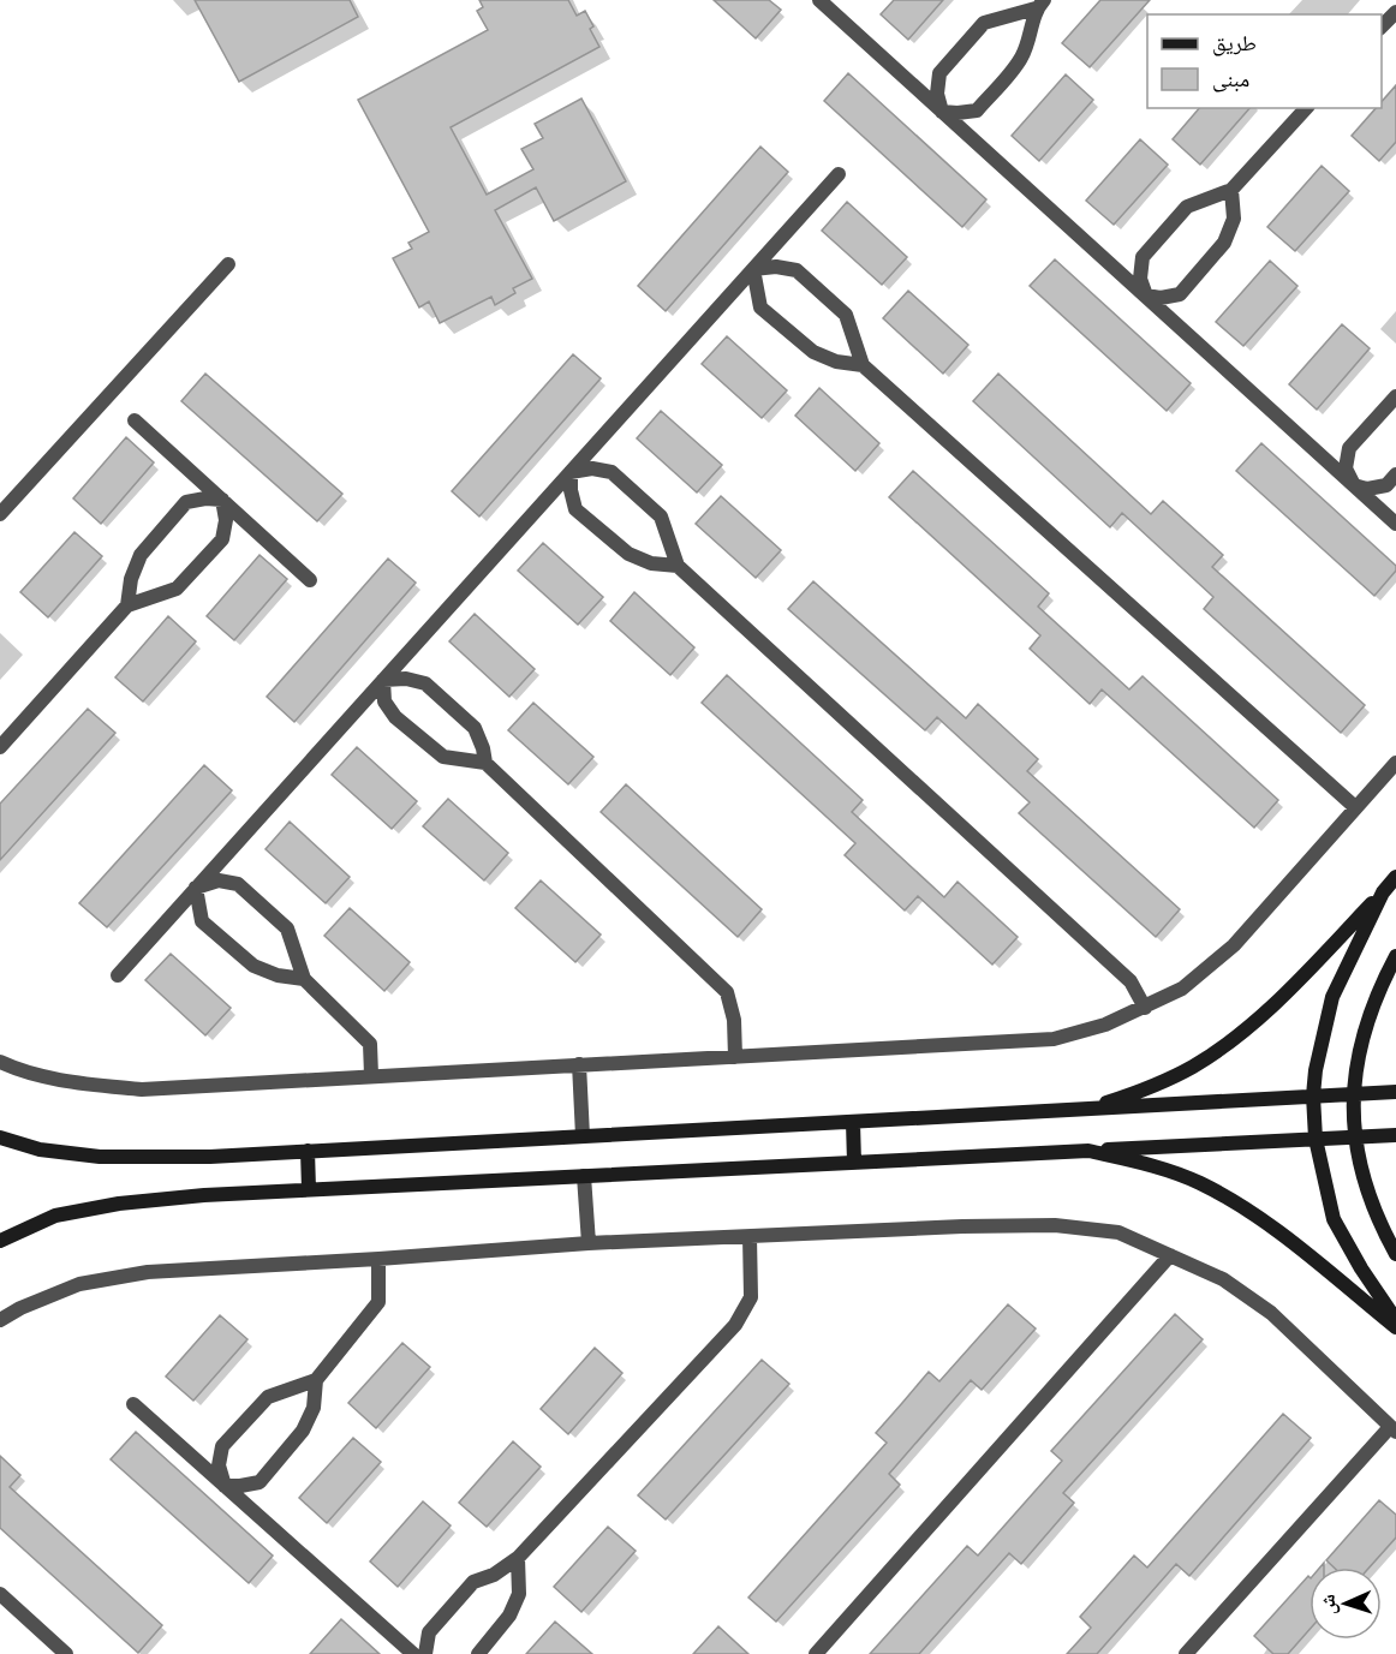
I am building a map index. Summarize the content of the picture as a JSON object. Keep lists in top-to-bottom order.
{
  "legend": ["طريق", "مبنى"],
  "north": "left"
}
